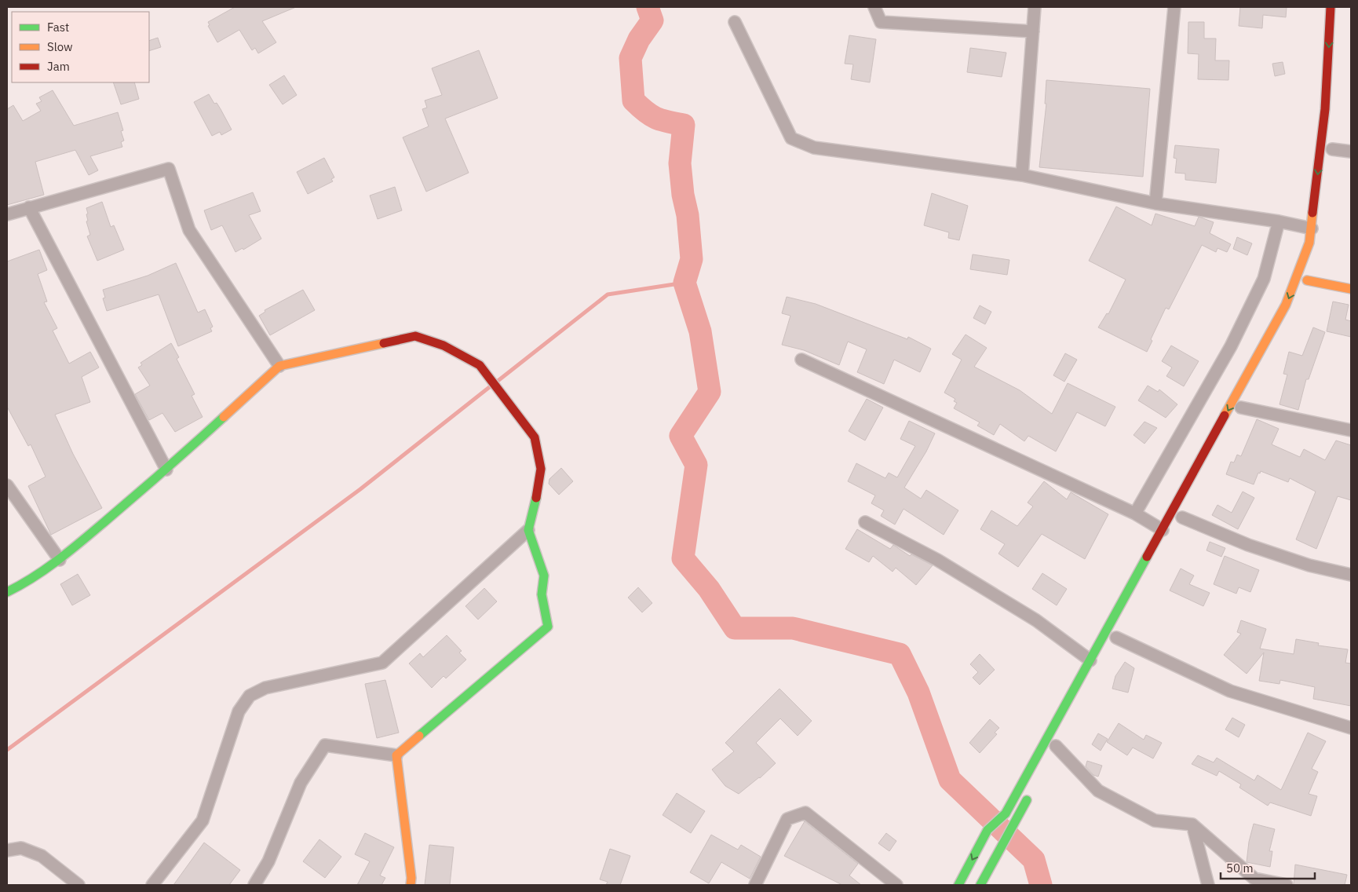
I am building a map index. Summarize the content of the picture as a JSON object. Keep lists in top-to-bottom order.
{
  "legend": ["Fast", "Slow", "Jam"],
  "scale_bar": "50 m"
}
